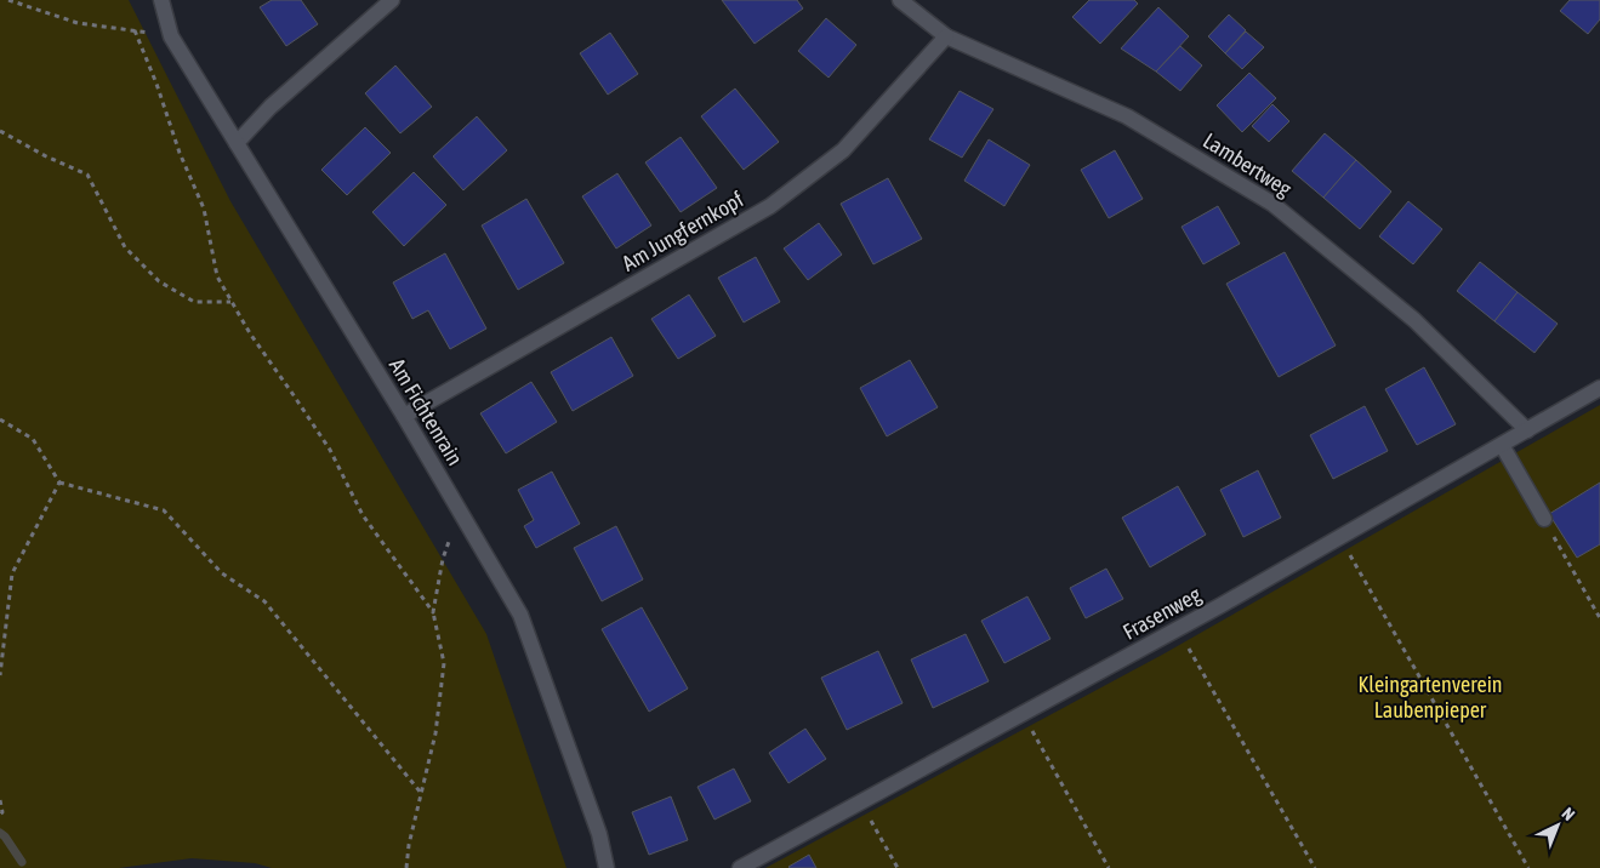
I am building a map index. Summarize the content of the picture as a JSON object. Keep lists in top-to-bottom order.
{
  "streets": {
    "street": [
      "Lambertweg",
      "Am Jungfernkopf",
      "Am Fichtenrain",
      "Frasenweg"
    ]
  },
  "crossings": [
    ["Lambertweg", "Am Jungfernkopf"],
    ["Lambertweg", "Frasenweg"],
    ["Am Jungfernkopf", "Am Fichtenrain"]
  ],
  "parks": ["Kleingartenverein Laubenpieper"],
  "north": "top right"
}
